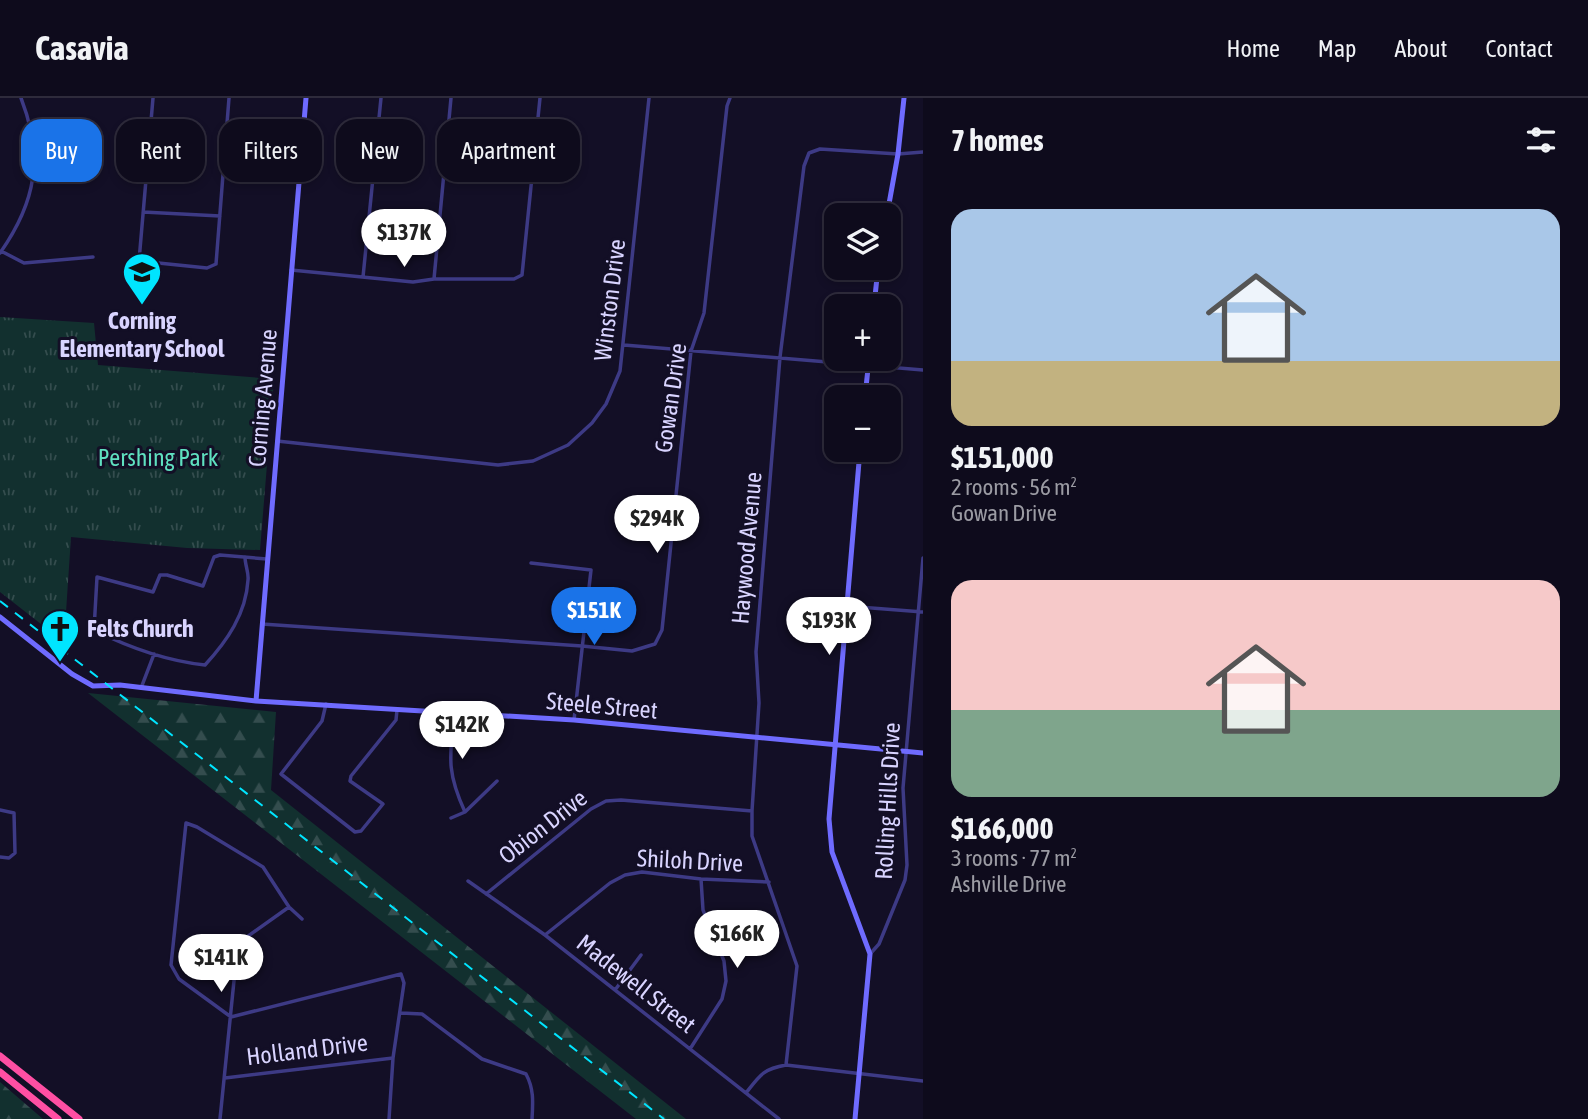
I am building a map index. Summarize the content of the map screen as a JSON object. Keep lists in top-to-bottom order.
{
  "streets": {
    "street": [
      "Winston Drive",
      "Corning Avenue",
      "Gowan Drive",
      "Haywood Avenue",
      "Steele Street",
      "Rolling Hills Drive",
      "Obion Drive",
      "Shiloh Drive",
      "Madewell Street",
      "Holland Drive"
    ]
  },
  "crossings": [
    ["Winston Drive", "Corning Avenue"],
    ["Corning Avenue", "Gowan Drive"],
    ["Corning Avenue", "Steele Street"],
    ["Haywood Avenue", "Steele Street"],
    ["Haywood Avenue", "Obion Drive"],
    ["Haywood Avenue", "Shiloh Drive"],
    ["Steele Street", "Rolling Hills Drive"],
    ["Obion Drive", "Madewell Street"],
    ["Shiloh Drive", "Madewell Street"]
  ],
  "parks": ["Pershing Park"],
  "places": {
    "school or university": ["Corning Elementary School"],
    "church": ["Felts Church"]
  },
  "page": {
    "header": "Casavia",
    "nav": [
      "Home",
      "Map",
      "About",
      "Contact"
    ],
    "heading": "7 homes",
    "chip": [
      "Buy",
      "Rent",
      "Filters",
      "New",
      "Apartment"
    ],
    "list": [
      {
        "name": "$151,000",
        "note": "2 rooms · 56 m² · Gowan Drive"
      },
      {
        "name": "$166,000",
        "note": "3 rooms · 77 m² · Ashville Drive"
      }
    ],
    "map_buttons": ["+", "−"],
    "price": [
      "$137K",
      "$294K",
      "$151K",
      "$193K",
      "$142K",
      "$166K",
      "$141K"
    ]
  }
}
